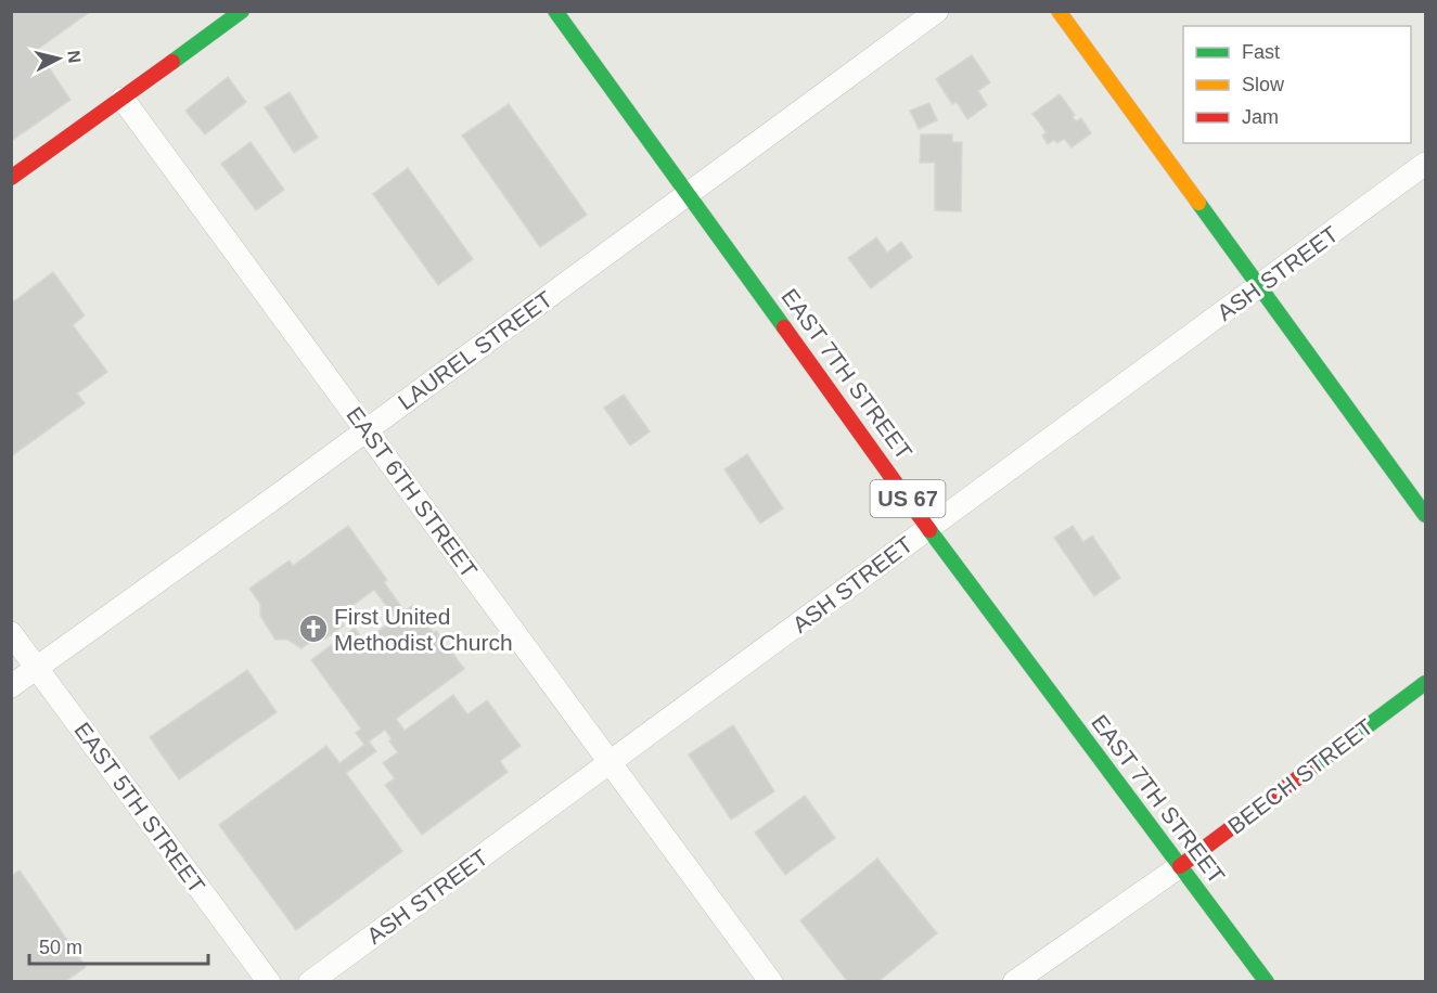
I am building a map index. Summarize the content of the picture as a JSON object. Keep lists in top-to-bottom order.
{
  "streets": {
    "main road": ["EAST 7TH STREET", "US 67", "BEECH STREET"],
    "street": [
      "ASH STREET",
      "LAUREL STREET",
      "EAST 6TH STREET",
      "EAST 5TH STREET"
    ]
  },
  "crossings": [
    ["ASH STREET", "EAST 7TH STREET"],
    ["ASH STREET", "EAST 6TH STREET"],
    ["LAUREL STREET", "EAST 7TH STREET"],
    ["LAUREL STREET", "EAST 6TH STREET"],
    ["LAUREL STREET", "EAST 5TH STREET"],
    ["EAST 7TH STREET", "BEECH STREET"]
  ],
  "places": {
    "church": ["First United Methodist Church"]
  },
  "legend": ["Fast", "Slow", "Jam"],
  "scale_bar": "50 m",
  "north": "right"
}
